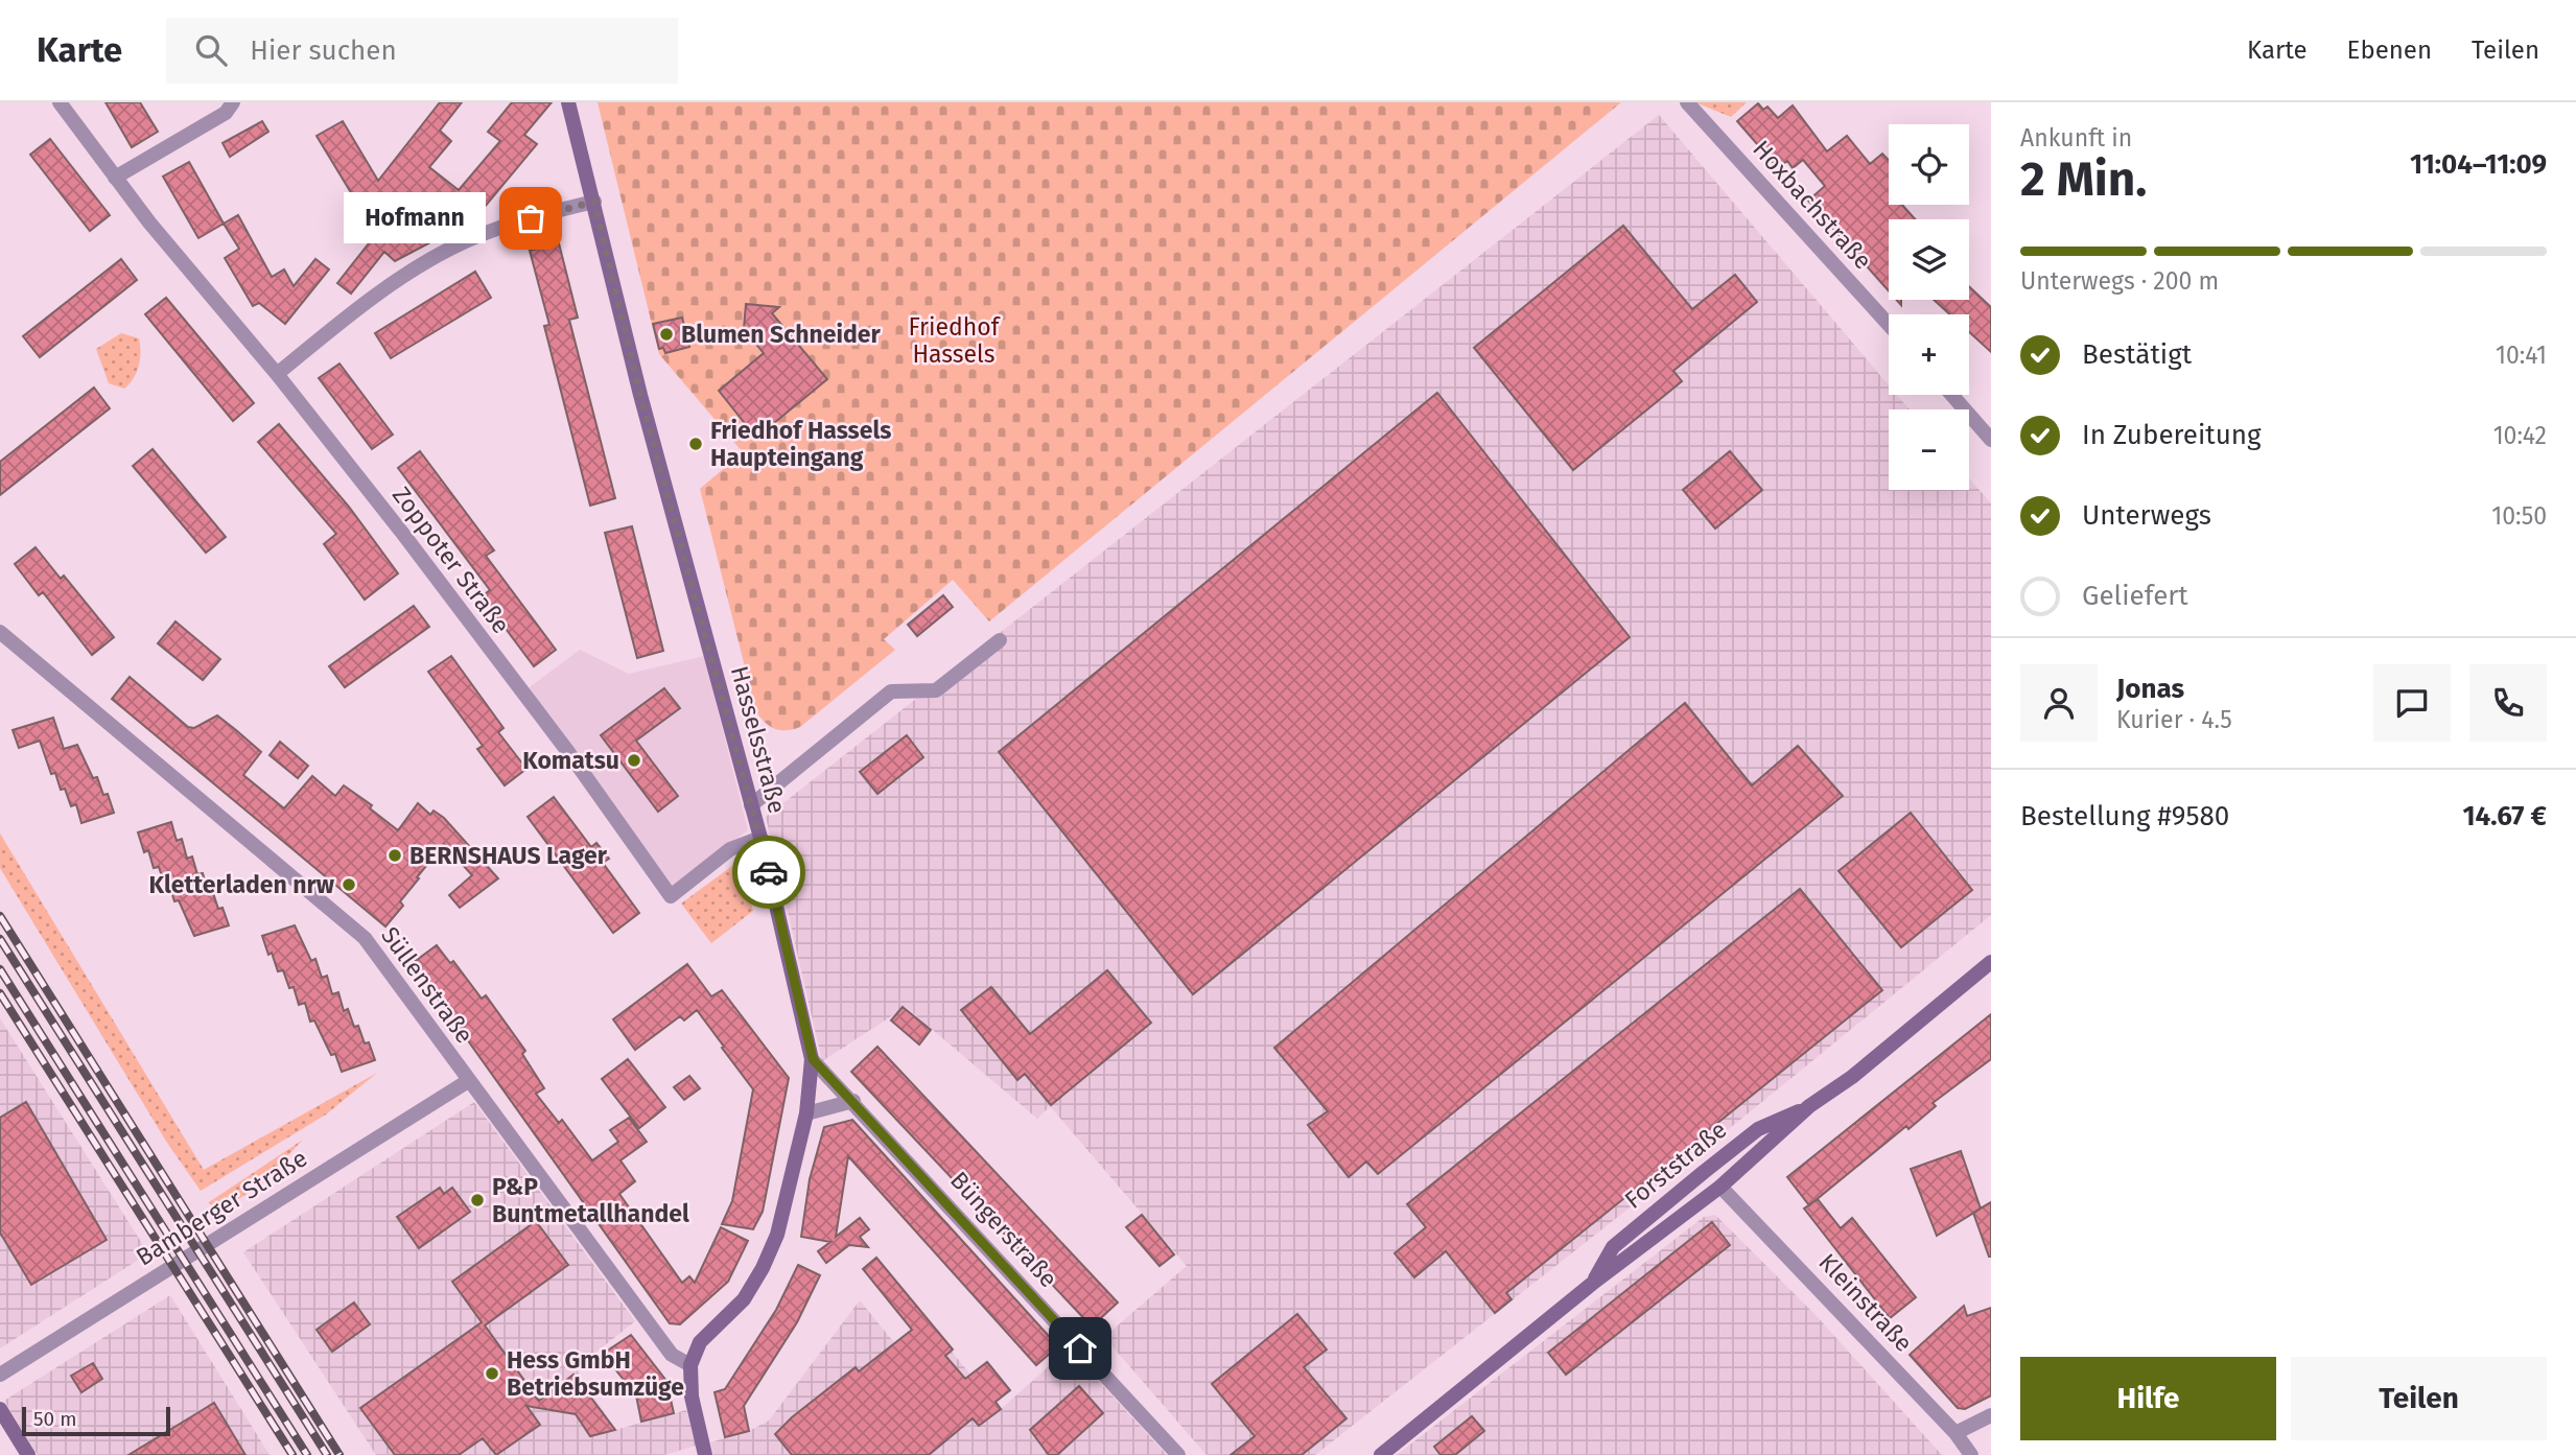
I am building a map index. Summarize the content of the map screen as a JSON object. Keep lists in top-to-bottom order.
{
  "streets": {
    "street": [
      "Hoxbachstraße",
      "Zoppoter Straße",
      "Hasselsstraße",
      "Süllenstraße",
      "Forststraße",
      "Bamberger Straße",
      "Büngerstraße",
      "Kleinstraße"
    ]
  },
  "crossings": [
    ["Zoppoter Straße", "Hasselsstraße"],
    ["Hasselsstraße", "Süllenstraße"],
    ["Hasselsstraße", "Büngerstraße"],
    ["Süllenstraße", "Bamberger Straße"],
    ["Forststraße", "Kleinstraße"]
  ],
  "parks": ["Friedhof Hassels"],
  "places": [
    "Hofmann",
    "Blumen Schneider",
    "Friedhof Hassels Haupteingang",
    "Komatsu",
    "BERNSHAUS Lager",
    "Kletterladen nrw",
    "P&P Buntmetallhandel",
    "Hess GmbH Betriebsumzüge"
  ],
  "scale_bar": "50 m",
  "page": {
    "header": "Karte",
    "search": "Hier suchen",
    "nav": ["Karte", "Ebenen", "Teilen"],
    "heading": ["2 Min.", "Ankunft in", "11:04–11:09"],
    "panel": [
      "Jonas",
      "Kurier · 4.5",
      "Bestellung #9580",
      "14.67 €"
    ],
    "map_buttons": ["+", "−"],
    "bubble": "Hofmann",
    "bar": "Unterwegs · 200 m",
    "list": [
      ["Bestätigt", "10:41"],
      ["In Zubereitung", "10:42"],
      ["Unterwegs", "10:50"],
      "Geliefert"
    ],
    "buttons": ["Hilfe", "Teilen"],
    "scale": "50 m"
  }
}
